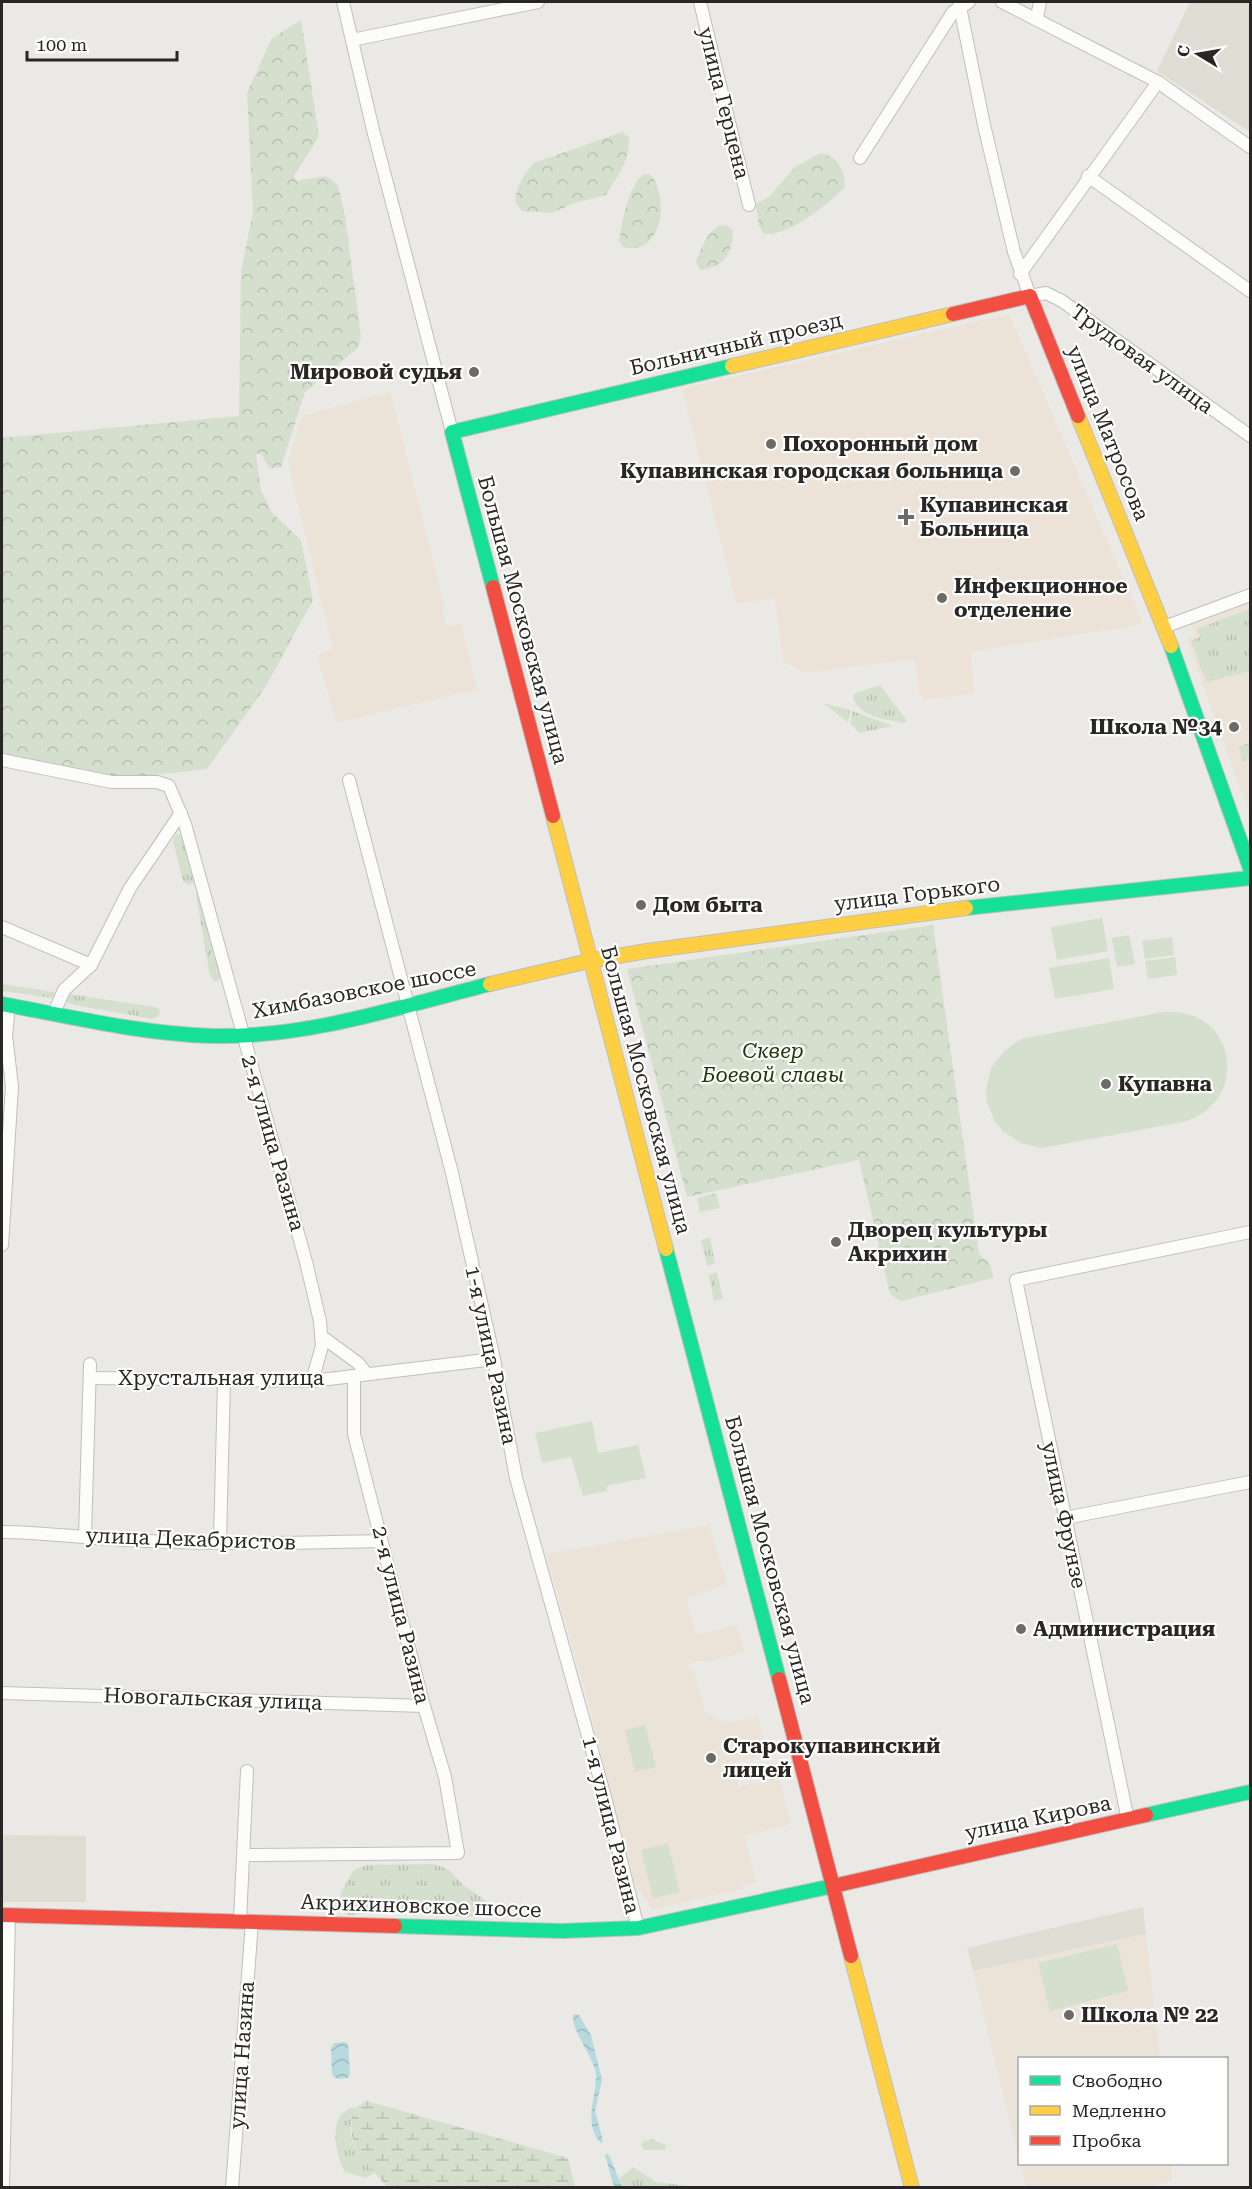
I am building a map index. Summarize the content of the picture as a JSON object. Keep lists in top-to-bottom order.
{
  "streets": {
    "street": [
      "улица Герцена",
      "Больничный проезд",
      "Трудовая улица",
      "улица Матросова",
      "Большая Московская улица",
      "улица Горького",
      "Химбазовское шоссе",
      "2-я улица Разина",
      "1-я улица Разина",
      "Хрустальная улица",
      "улица Фрунзе",
      "улица Декабристов",
      "Новогальская улица",
      "улица Кирова",
      "Акрихиновское шоссе",
      "улица Назина"
    ]
  },
  "crossings": [
    ["Больничный проезд", "Трудовая улица"],
    ["Больничный проезд", "улица Матросова"],
    ["Больничный проезд", "Большая Московская улица"],
    ["Трудовая улица", "улица Матросова"],
    ["Большая Московская улица", "улица Горького"],
    ["Большая Московская улица", "Химбазовское шоссе"],
    ["Большая Московская улица", "улица Кирова"],
    ["Большая Московская улица", "Акрихиновское шоссе"],
    ["улица Горького", "Химбазовское шоссе"],
    ["Химбазовское шоссе", "2-я улица Разина"],
    ["Химбазовское шоссе", "1-я улица Разина"],
    ["2-я улица Разина", "Хрустальная улица"],
    ["2-я улица Разина", "улица Декабристов"],
    ["2-я улица Разина", "Новогальская улица"],
    ["2-я улица Разина", "улица Назина"],
    ["1-я улица Разина", "Хрустальная улица"],
    ["1-я улица Разина", "Акрихиновское шоссе"],
    ["улица Фрунзе", "улица Кирова"],
    ["улица Кирова", "Акрихиновское шоссе"],
    ["Акрихиновское шоссе", "улица Назина"]
  ],
  "parks": ["Сквер Боевой славы"],
  "places": {
    "other": [
      "Мировой судья",
      "Похоронный дом",
      "Купавинская городская больница",
      "Инфекционное отделение",
      "Школа №34",
      "Дом быта",
      "Купавна",
      "Дворец культуры Акрихин",
      "Администрация",
      "Старокупавинский лицей",
      "Школа № 22"
    ],
    "health": ["Купавинская Больница"]
  },
  "legend": ["Свободно", "Медленно", "Пробка"],
  "scale_bar": "100 m",
  "north": "left"
}
